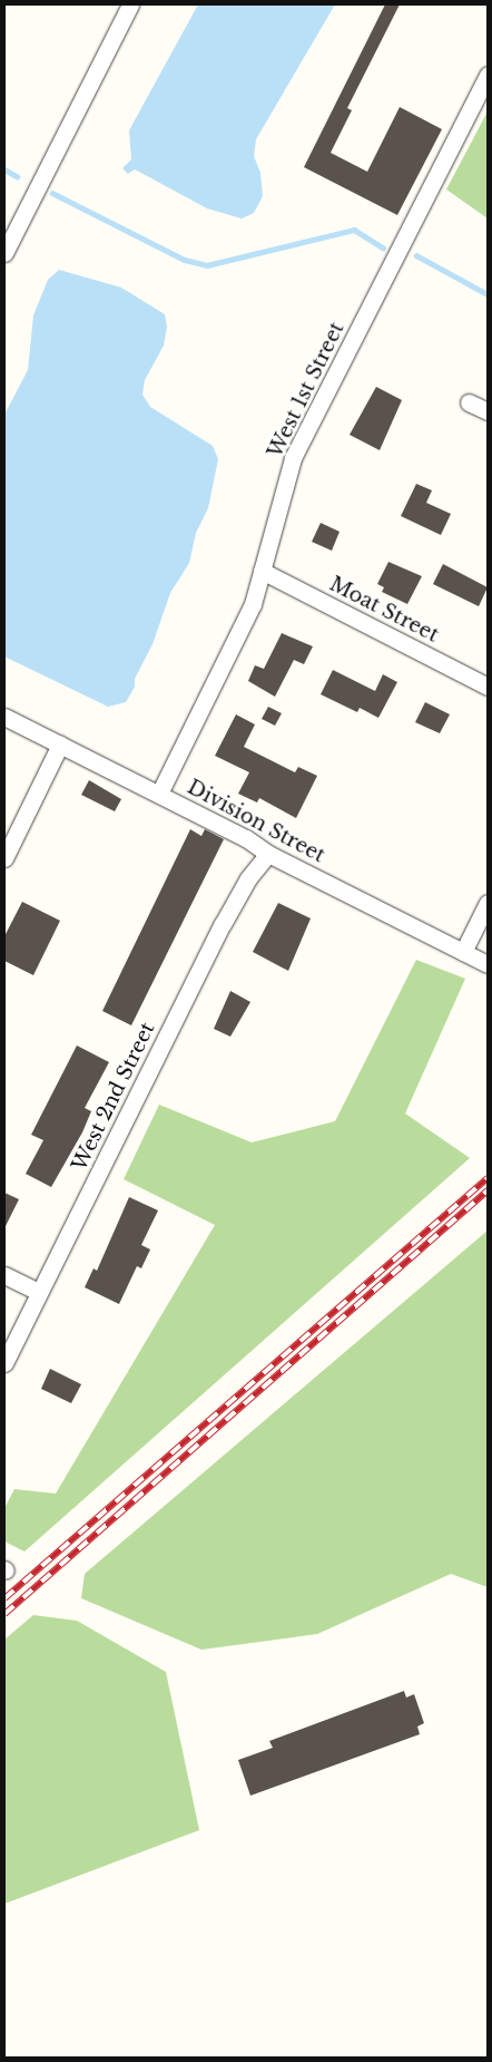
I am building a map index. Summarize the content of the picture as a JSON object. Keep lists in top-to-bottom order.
{
  "streets": {
    "street": [
      "West 1st Street",
      "Moat Street",
      "Division Street",
      "West 2nd Street"
    ]
  },
  "crossings": [
    ["West 1st Street", "Moat Street"],
    ["West 1st Street", "Division Street"],
    ["Division Street", "West 2nd Street"]
  ]
}
